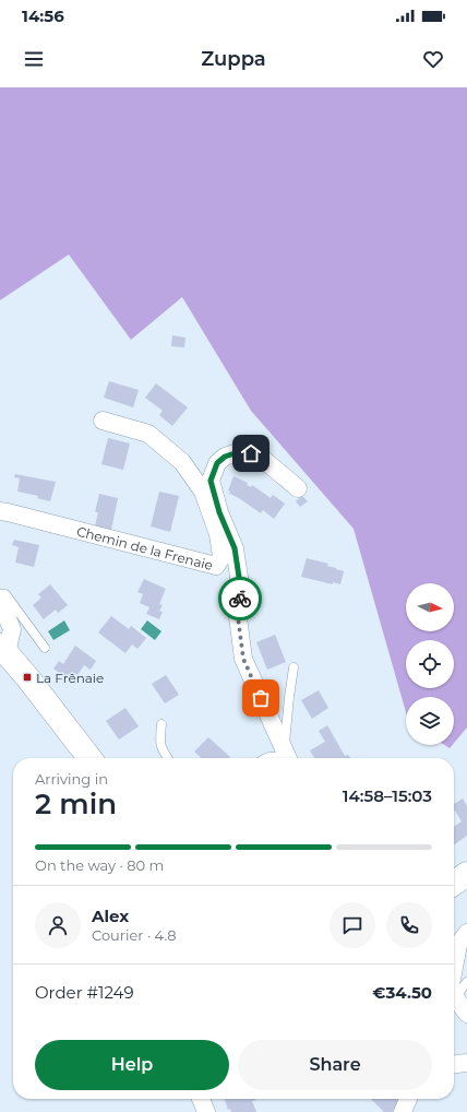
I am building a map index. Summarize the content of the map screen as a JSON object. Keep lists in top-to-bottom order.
{
  "streets": {
    "street": ["Chemin de la Frenaie"]
  },
  "places": {
    "transit": ["La Frênaie"]
  },
  "north": "right",
  "page": {
    "status": "14:56",
    "header": "Zuppa",
    "heading": ["2 min", "Arriving in", "14:58–15:03"],
    "panel": [
      "Alex",
      "Courier · 4.8",
      "Order #1249",
      "€34.50"
    ],
    "bar": "On the way · 80 m",
    "buttons": ["Help", "Share"]
  }
}
